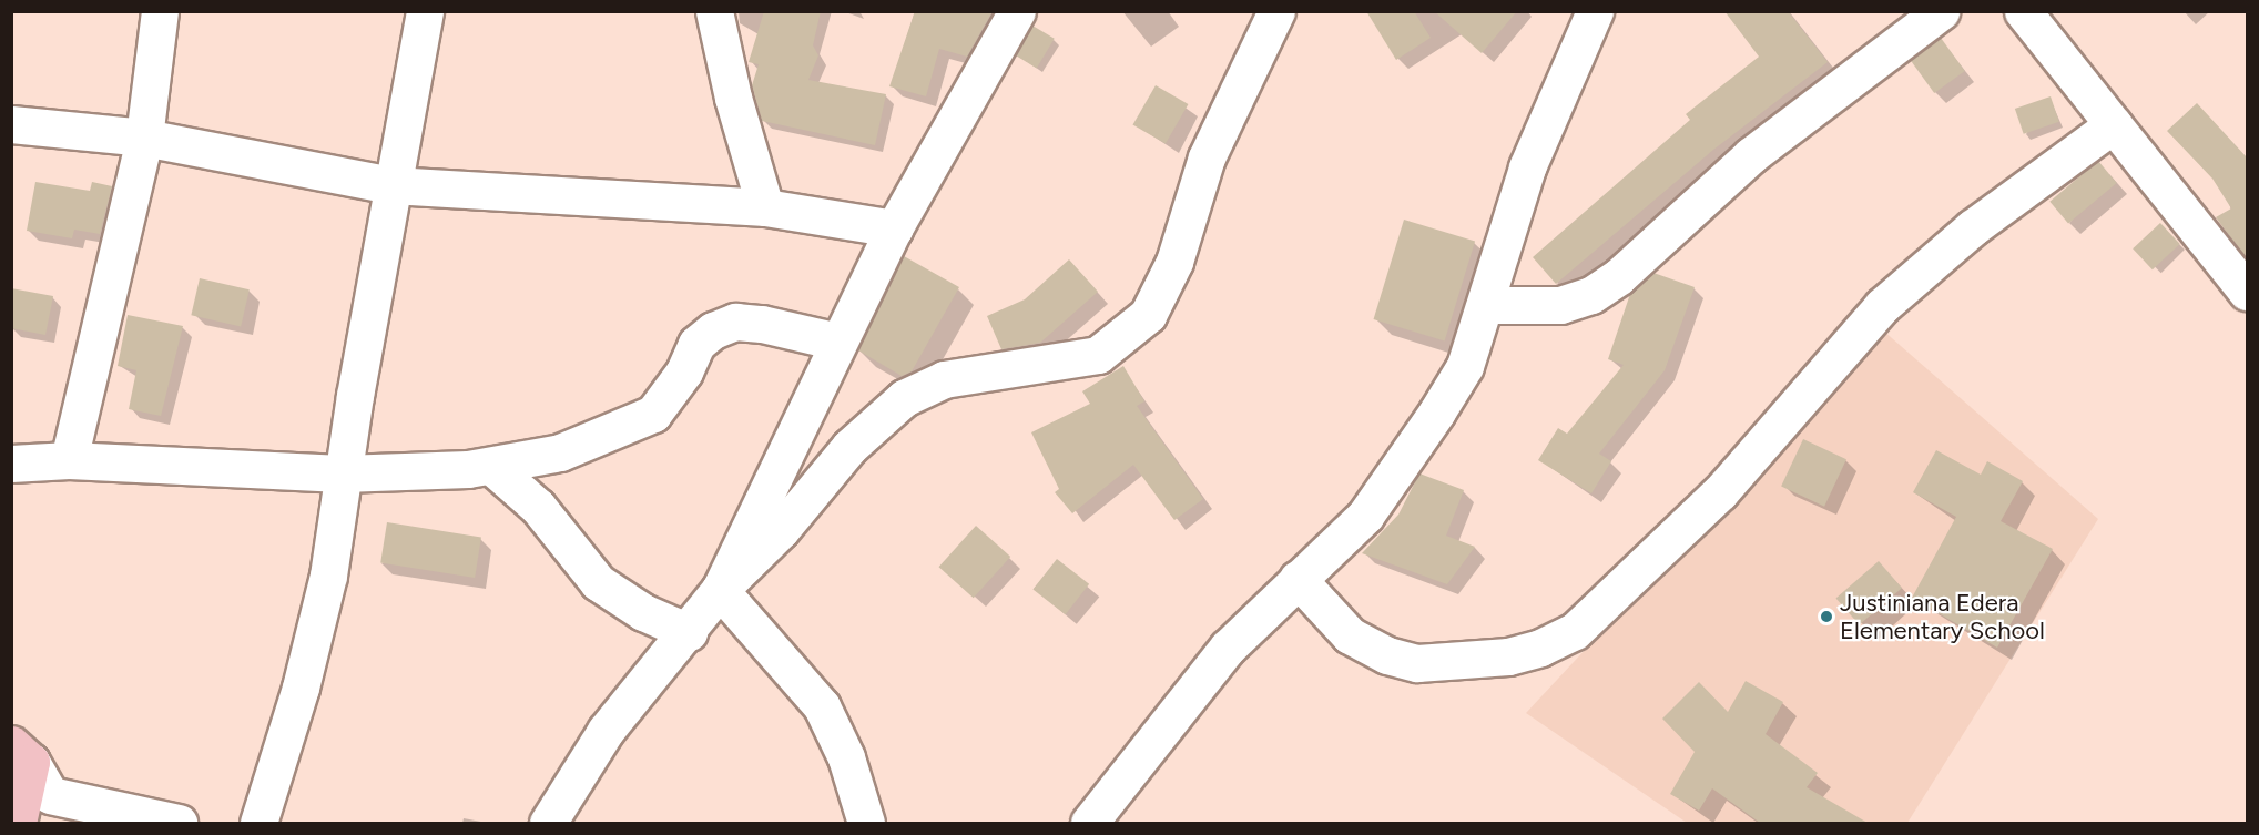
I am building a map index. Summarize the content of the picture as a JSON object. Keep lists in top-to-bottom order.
{
  "places": ["Justiniana Edera Elementary School"]
}
